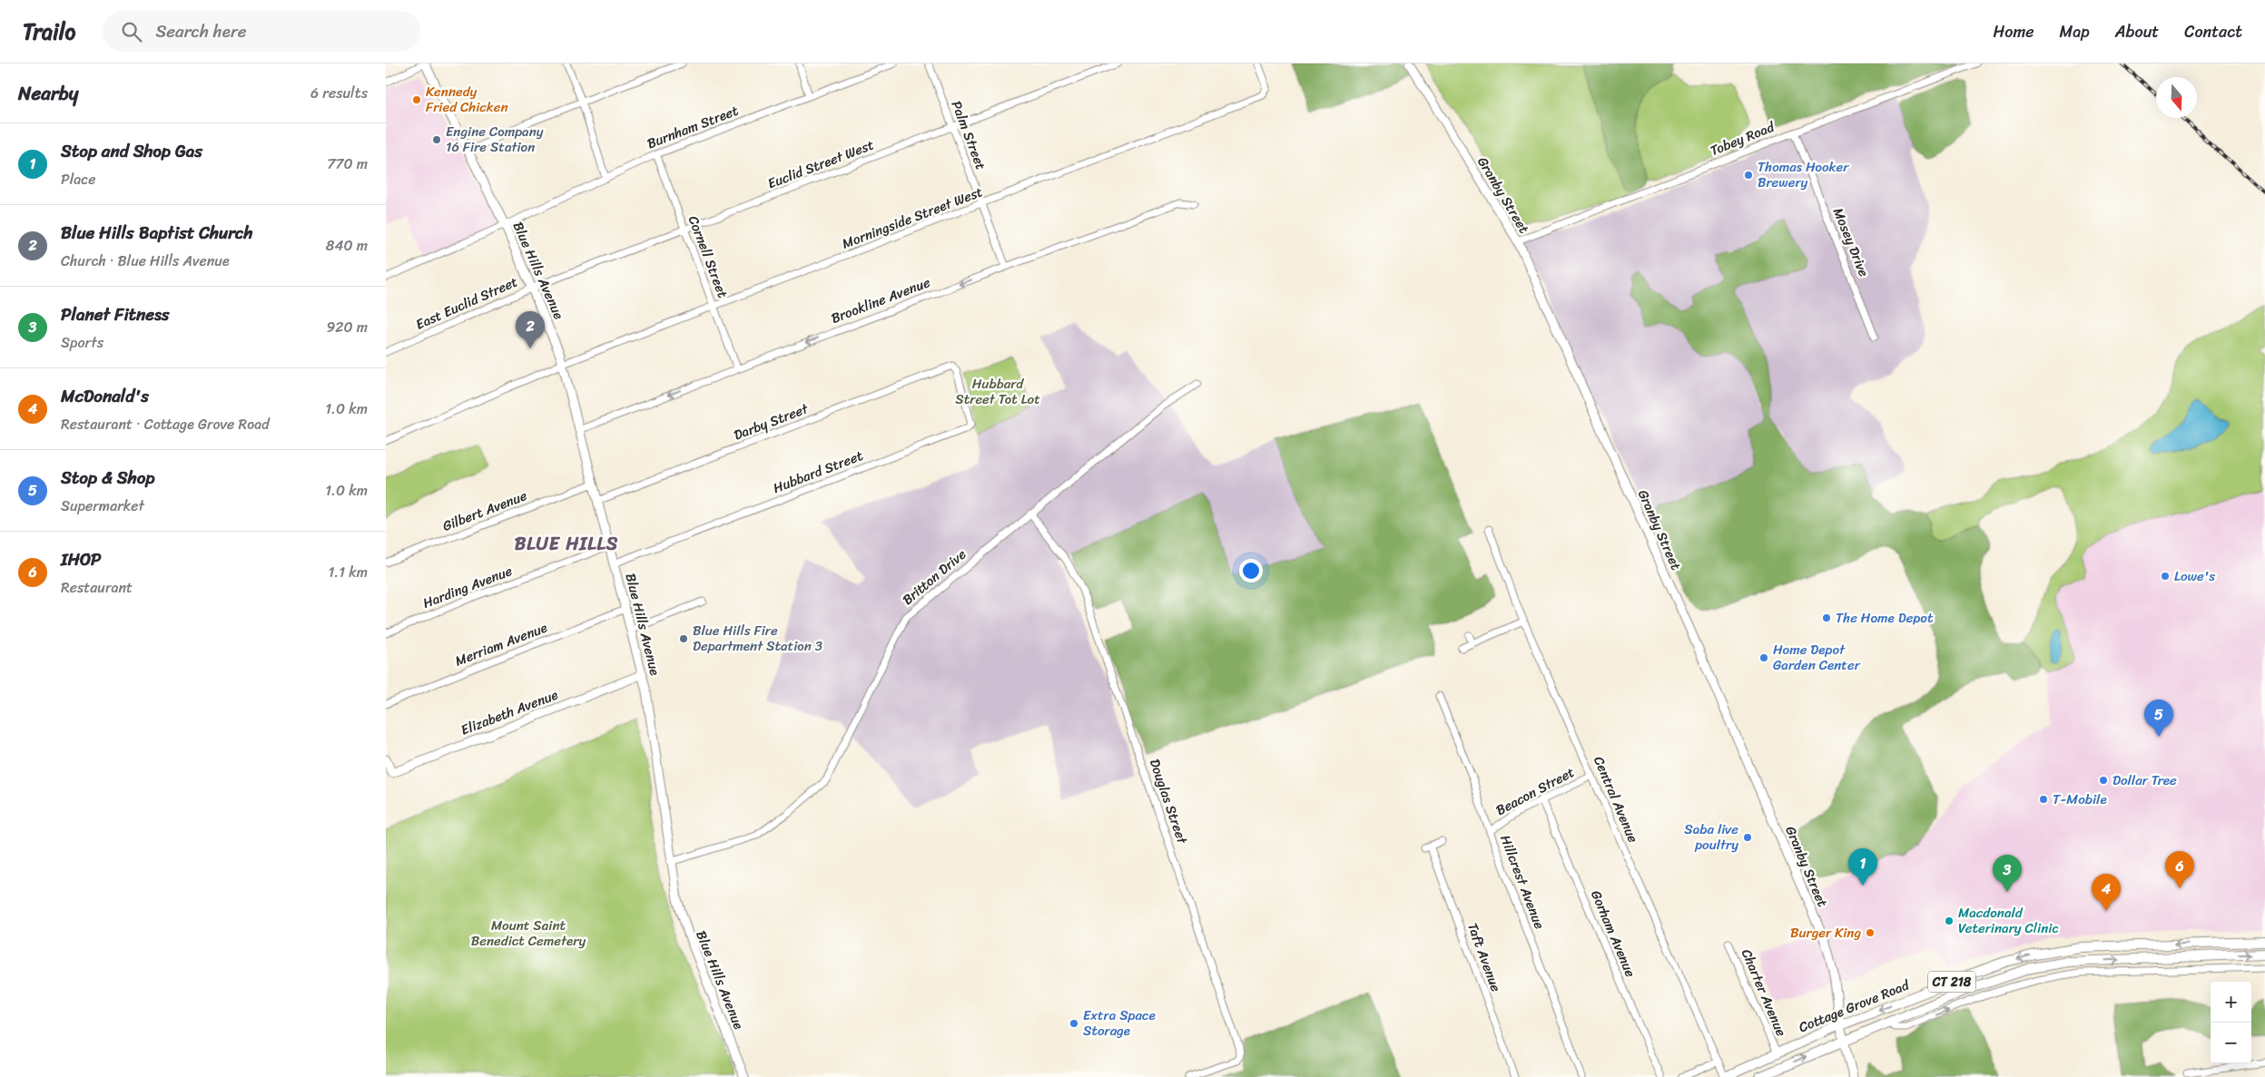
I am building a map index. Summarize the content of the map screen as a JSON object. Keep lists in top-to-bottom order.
{
  "streets": {
    "main road": [
      "Granby Street",
      "Blue Hills Avenue",
      "Elizabeth Avenue",
      "CT 218",
      "Cottage Grove Road"
    ],
    "street": [
      "Burnham Street",
      "Palm Street",
      "Tobey Road",
      "Euclid Street West",
      "Morningside Street West",
      "Mosey Drive",
      "Cornell Street",
      "Brookline Avenue",
      "East Euclid Street",
      "Darby Street",
      "Hubbard Street",
      "Gilbert Avenue",
      "Britton Drive",
      "Harding Avenue",
      "Merriam Avenue",
      "Beacon Street",
      "Central Avenue",
      "Douglas Street",
      "Hillcrest Avenue",
      "Gorham Avenue",
      "Taft Avenue",
      "Charter Avenue"
    ]
  },
  "crossings": [
    ["Burnham Street", "Cornell Street"],
    ["Burnham Street", "Blue Hills Avenue"],
    ["Palm Street", "Euclid Street West"],
    ["Palm Street", "Morningside Street West"],
    ["Palm Street", "Brookline Avenue"],
    ["Tobey Road", "Granby Street"],
    ["Tobey Road", "Mosey Drive"],
    ["Euclid Street West", "Cornell Street"],
    ["Euclid Street West", "Blue Hills Avenue"],
    ["Euclid Street West", "East Euclid Street"],
    ["Granby Street", "Cottage Grove Road"],
    ["Morningside Street West", "Cornell Street"],
    ["Morningside Street West", "Blue Hills Avenue"],
    ["Cornell Street", "Brookline Avenue"],
    ["Blue Hills Avenue", "Brookline Avenue"],
    ["Blue Hills Avenue", "East Euclid Street"],
    ["Blue Hills Avenue", "Darby Street"],
    ["Blue Hills Avenue", "Hubbard Street"],
    ["Blue Hills Avenue", "Gilbert Avenue"],
    ["Blue Hills Avenue", "Britton Drive"],
    ["Blue Hills Avenue", "Harding Avenue"],
    ["Blue Hills Avenue", "Merriam Avenue"],
    ["Blue Hills Avenue", "Elizabeth Avenue"],
    ["Darby Street", "Hubbard Street"],
    ["Britton Drive", "Douglas Street"],
    ["Beacon Street", "Central Avenue"],
    ["Beacon Street", "Hillcrest Avenue"],
    ["Beacon Street", "Gorham Avenue"],
    ["Central Avenue", "Cottage Grove Road"],
    ["Charter Avenue", "Cottage Grove Road"]
  ],
  "one_way": ["Brookline Avenue"],
  "districts": ["BLUE HILLS"],
  "parks": ["Hubbard Street Tot Lot", "Mount Saint Benedict Cemetery"],
  "places": [
    "Kennedy Fried Chicken",
    "Engine Company 16 Fire Station",
    "Thomas Hooker Brewery",
    "Lowe's",
    "The Home Depot",
    "Blue Hills Fire Department Station 3",
    "Home Depot Garden Center",
    "Dollar Tree",
    "T-Mobile",
    "Saba live poultry",
    "Macdonald Veterinary Clinic",
    "Burger King",
    "Extra Space Storage"
  ],
  "north": "bottom",
  "page": {
    "header": "Trailo",
    "search": "Search here",
    "nav": [
      "Home",
      "Map",
      "About",
      "Contact"
    ],
    "heading": ["Nearby", "6 results"],
    "list": [
      {
        "mark": "1",
        "name": "Stop and Shop Gas",
        "note": "Place",
        "value": "770 m"
      },
      {
        "mark": "2",
        "name": "Blue Hills Baptist Church",
        "note": "Church · Blue Hills Avenue",
        "value": "840 m"
      },
      {
        "mark": "3",
        "name": "Planet Fitness",
        "note": "Sports",
        "value": "920 m"
      },
      {
        "mark": "4",
        "name": "McDonald's",
        "note": "Restaurant · Cottage Grove Road",
        "value": "1.0 km"
      },
      {
        "mark": "5",
        "name": "Stop & Shop",
        "note": "Supermarket",
        "value": "1.0 km"
      },
      {
        "mark": "6",
        "name": "IHOP",
        "note": "Restaurant",
        "value": "1.1 km"
      }
    ],
    "pins": [
      "2",
      "5",
      "1",
      "6",
      "3",
      "4"
    ],
    "map_buttons": ["+", "−"]
  }
}
